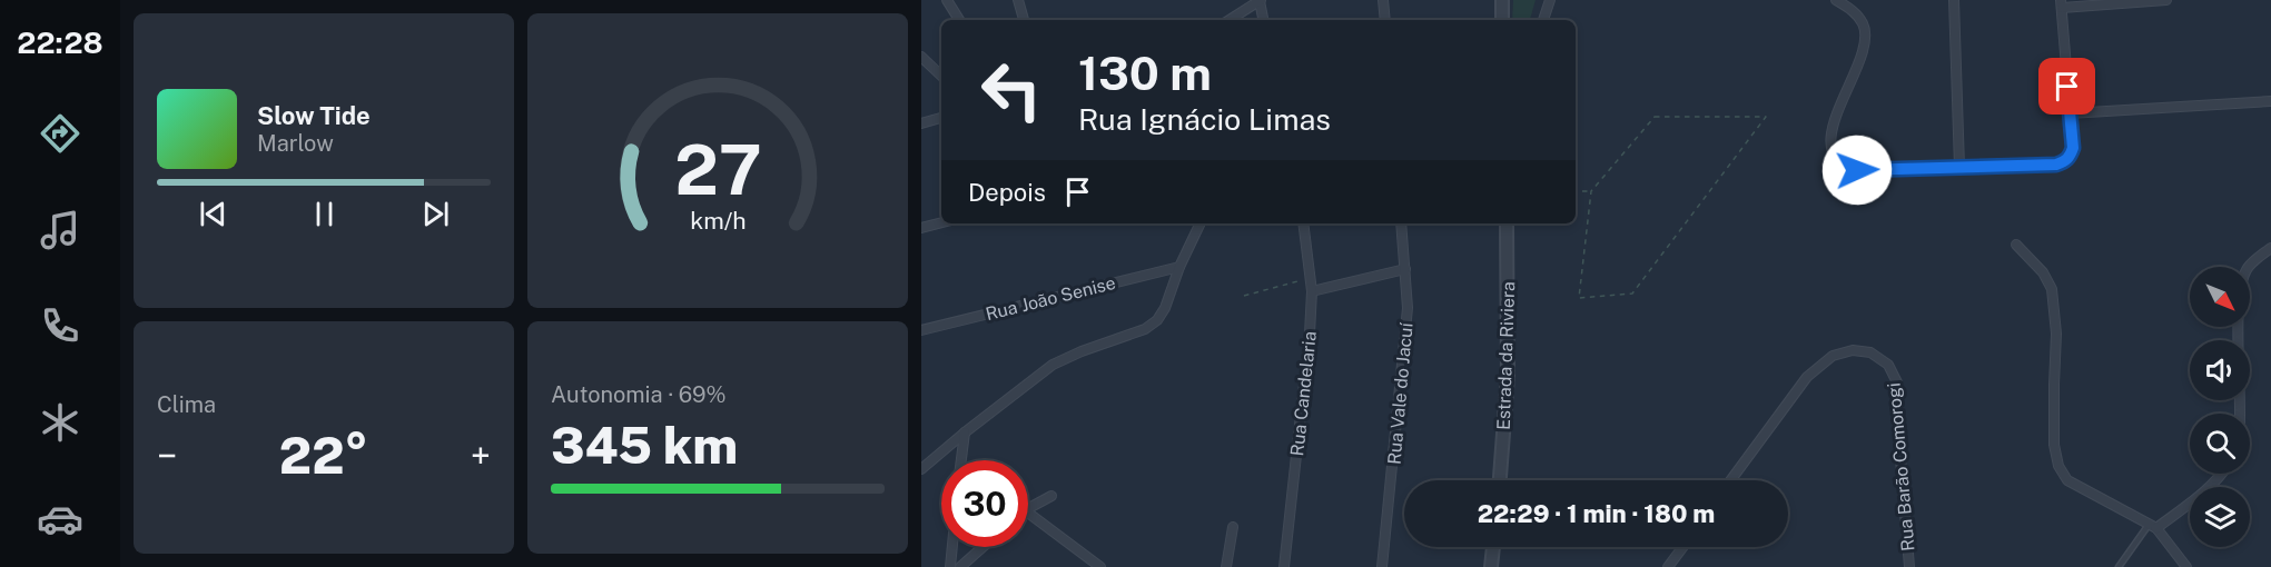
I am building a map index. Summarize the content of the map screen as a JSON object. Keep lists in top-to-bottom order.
{
  "streets": {
    "street": [
      "Rua João Senise",
      "Estrada da Riviera",
      "Rua Candelaria",
      "Rua Vale do Jacuí",
      "Rua Barão Comorogi"
    ]
  },
  "north": "bottom right",
  "page": {
    "tabs": "22:28",
    "turn": ["130 m", "Rua Ignácio Limas"],
    "song": ["Slow Tide", "Marlow"],
    "then": "Depois",
    "tile": [
      "Clima",
      ["Autonomia · 69%", "345 km"]
    ],
    "heat": ["−", "22°", "+"],
    "limit": "30",
    "trip": "22:29 · 1 min · 180 m",
    "gauge": ["27", "km/h"]
  }
}
